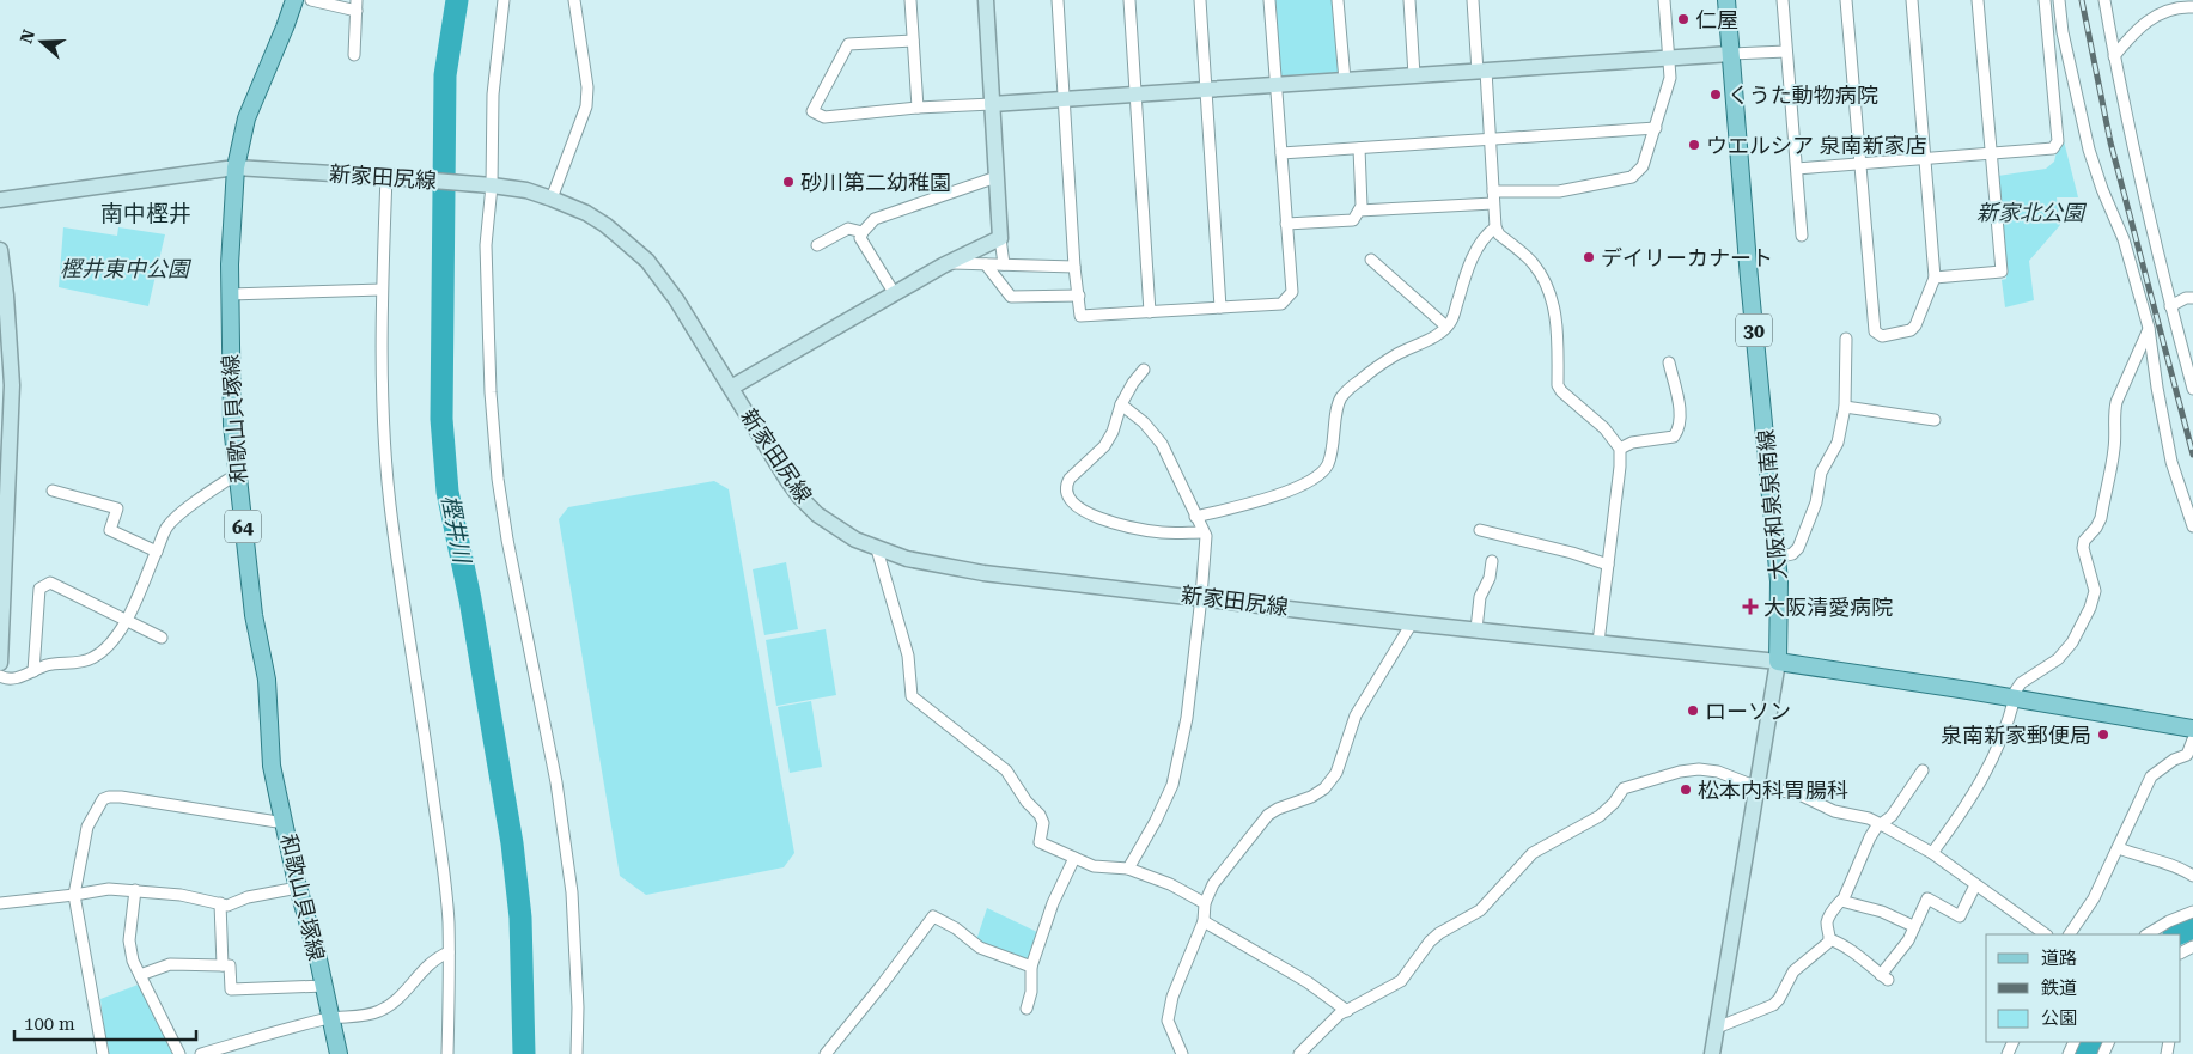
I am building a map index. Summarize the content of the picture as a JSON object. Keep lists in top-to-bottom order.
{
  "streets": {
    "main road": [
      "30",
      "和歌山貝塚線",
      "大阪和泉泉南線",
      "64"
    ],
    "street": ["新家田尻線"]
  },
  "crossings": [
    ["新家田尻線", "和歌山貝塚線"],
    ["新家田尻線", "大阪和泉泉南線"]
  ],
  "districts": ["南中樫井"],
  "water": ["樫井川"],
  "parks": ["新家北公園", "樫井東中公園"],
  "places": {
    "other": [
      "仁屋",
      "くうた動物病院",
      "ウエルシア 泉南新家店",
      "砂川第二幼稚園",
      "デイリーカナート",
      "ローソン",
      "泉南新家郵便局",
      "松本内科胃腸科"
    ],
    "health": ["大阪清愛病院"]
  },
  "legend": ["道路", "鉄道", "公園"],
  "scale_bar": "100 m",
  "north": "left"
}
